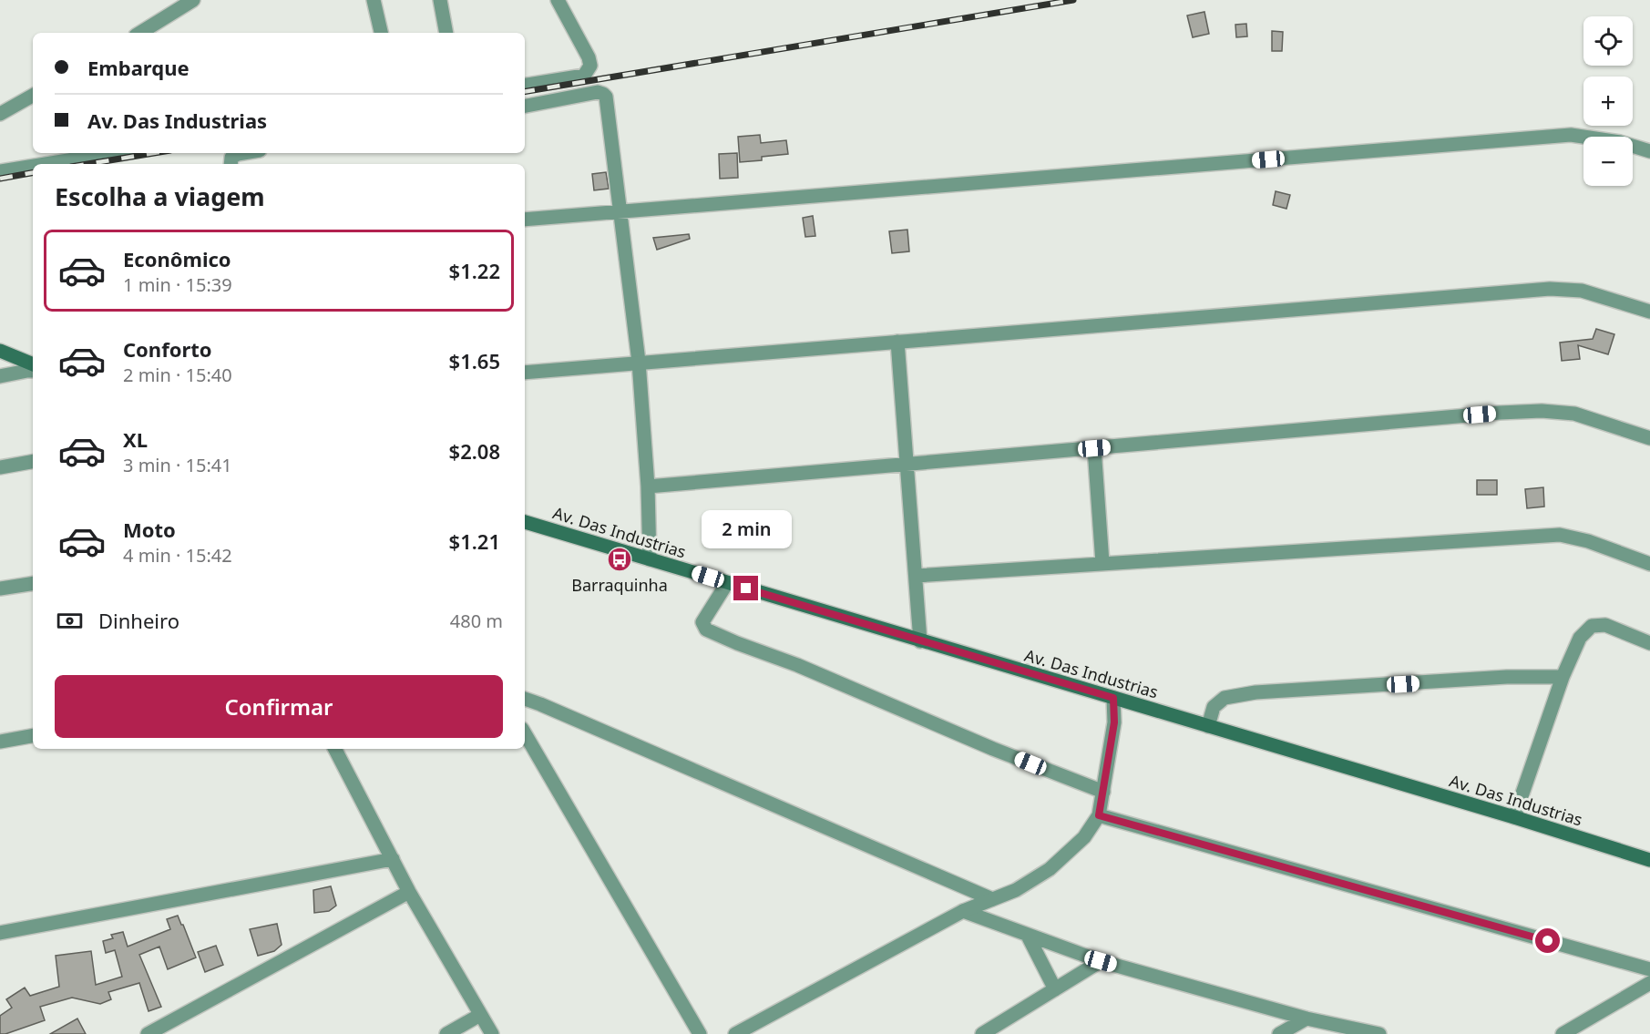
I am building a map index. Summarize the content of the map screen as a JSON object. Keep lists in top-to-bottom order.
{
  "streets": {
    "main road": ["Av. Das Industrias"]
  },
  "places": {
    "bus stop": ["Barraquinha"]
  },
  "page": {
    "map_buttons": ["+", "−"],
    "banner": ["Embarque", "Av. Das Industrias"],
    "heading": "Escolha a viagem",
    "list": [
      {
        "name": "Econômico",
        "note": "1 min · 15:39",
        "value": "$1.22"
      },
      {
        "name": "Conforto",
        "note": "2 min · 15:40",
        "value": "$1.65"
      },
      {
        "name": "XL",
        "note": "3 min · 15:41",
        "value": "$2.08"
      },
      {
        "name": "Moto",
        "note": "4 min · 15:42",
        "value": "$1.21"
      }
    ],
    "bubble": "2 min",
    "pay": ["Dinheiro", "480 m"],
    "buttons": "Confirmar"
  }
}
